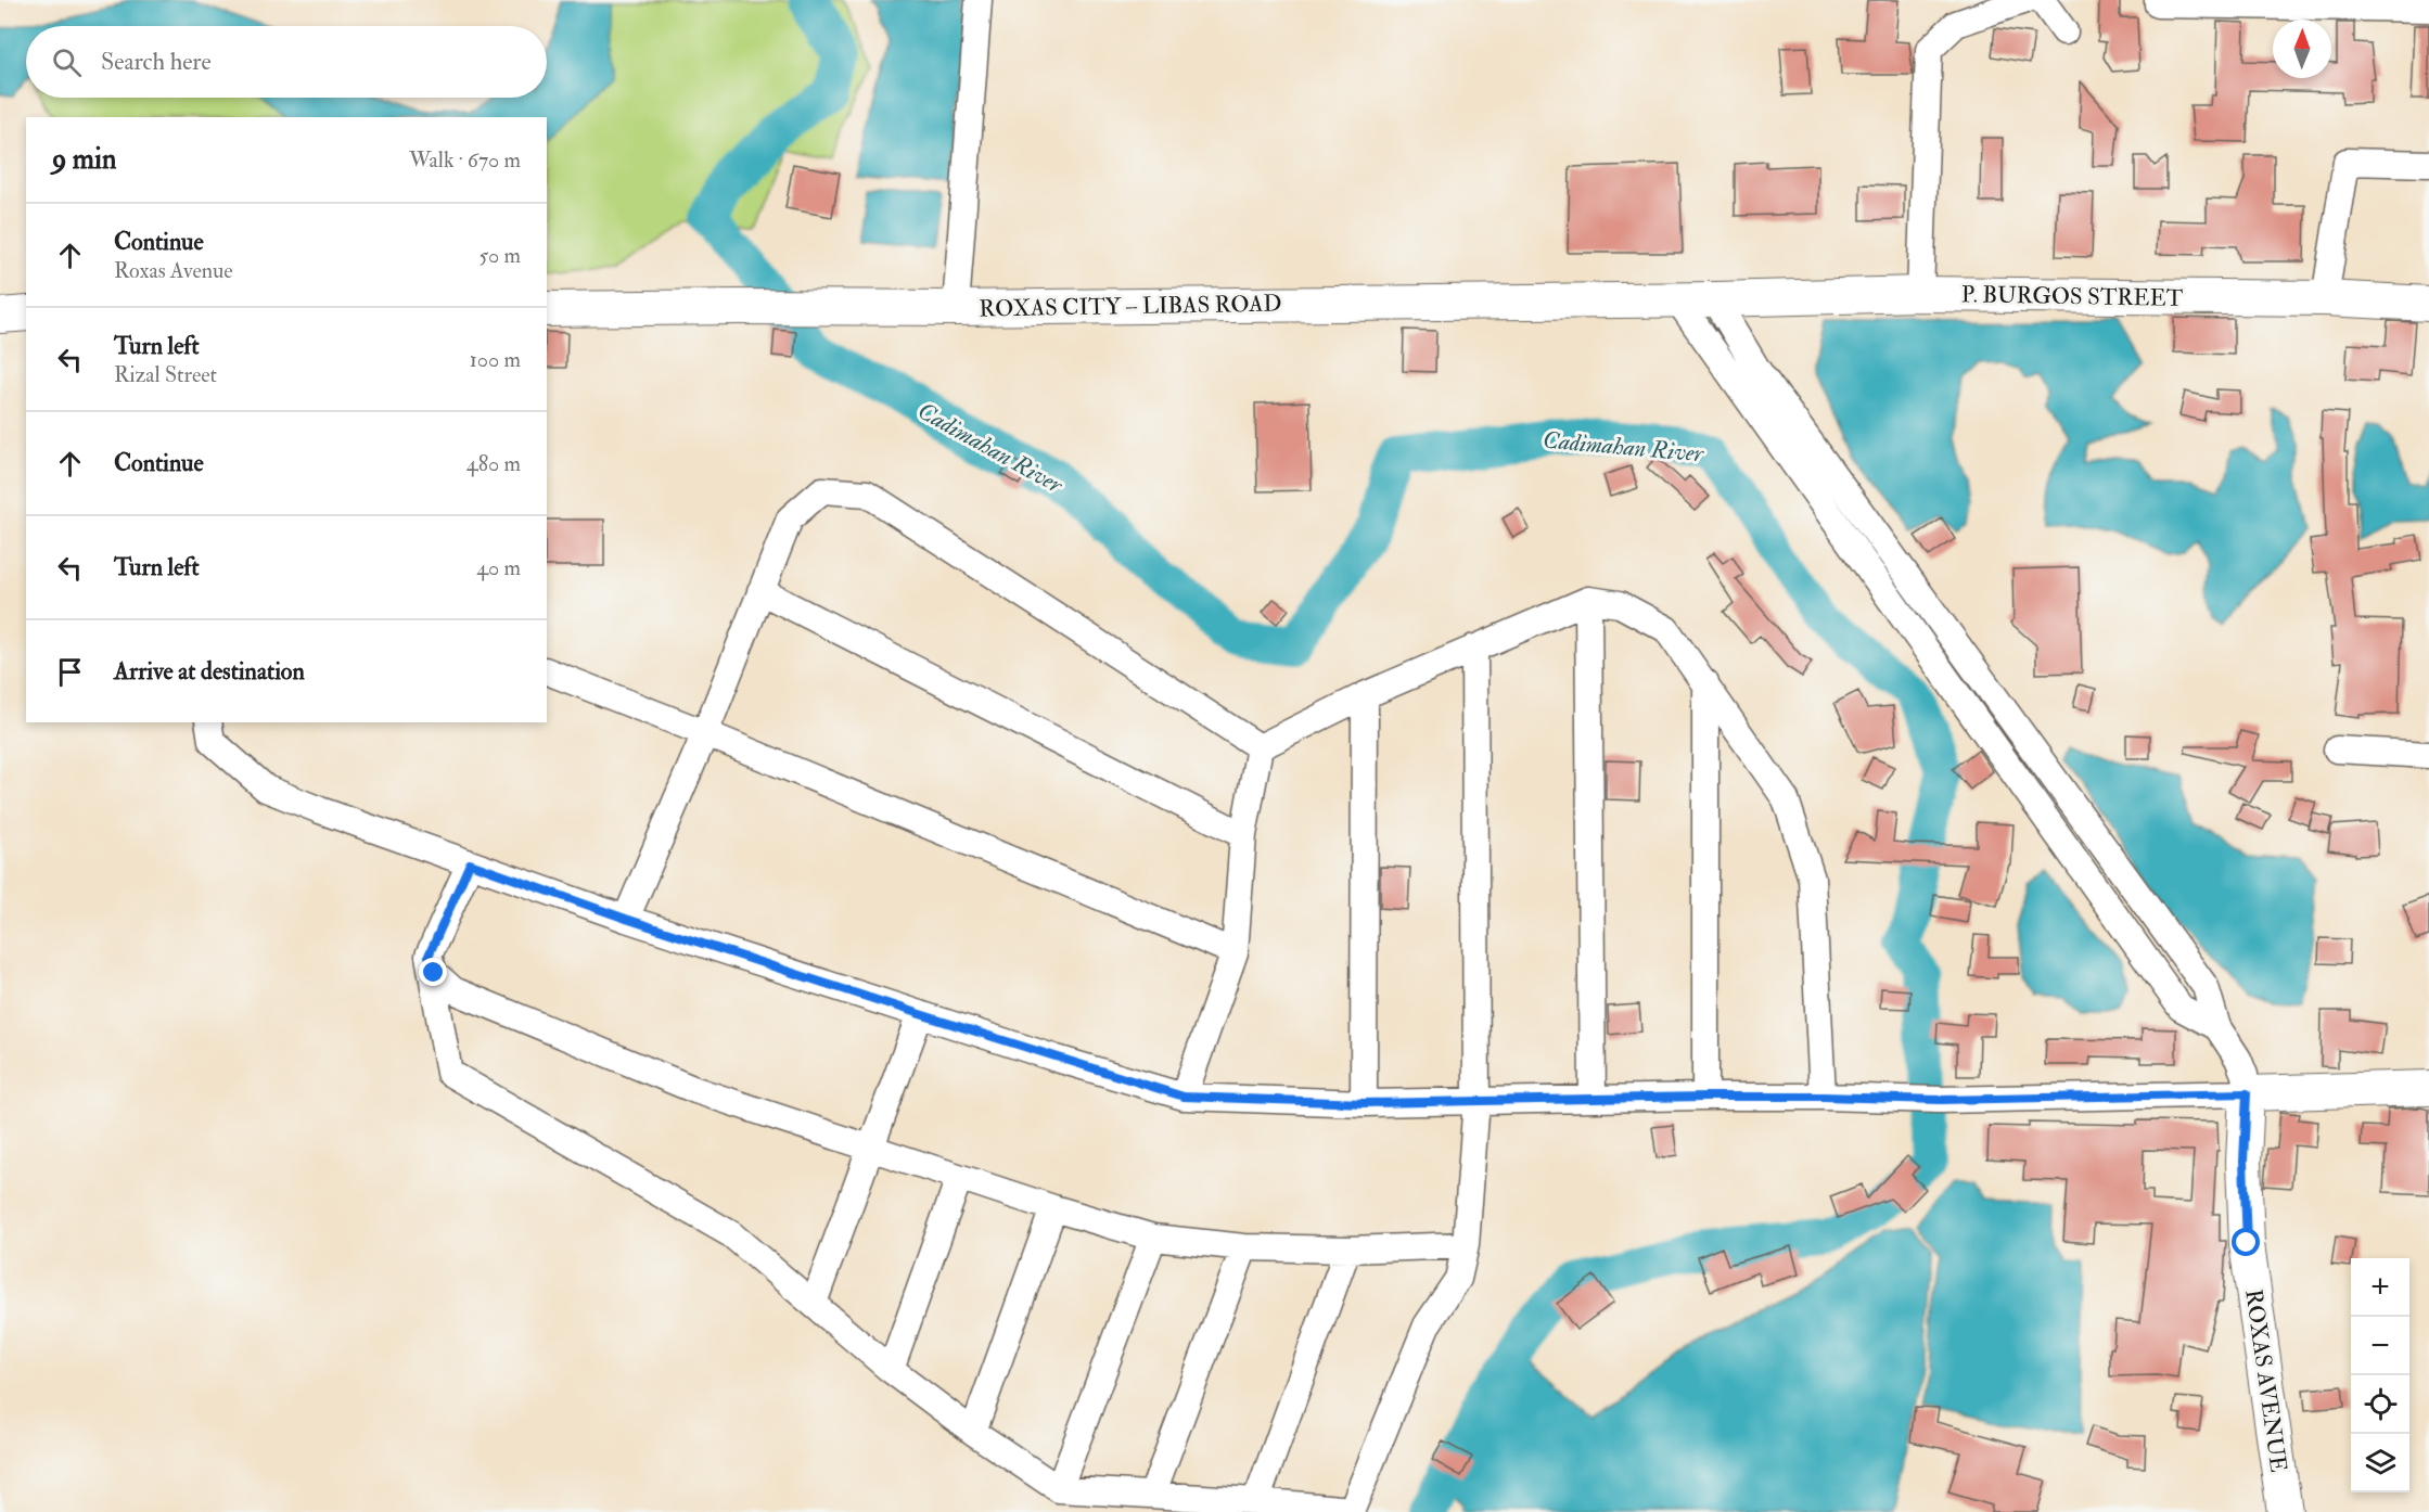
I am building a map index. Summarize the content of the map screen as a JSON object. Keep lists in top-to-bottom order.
{
  "streets": {
    "main road": ["P. BURGOS STREET", "ROXAS CITY – LIBAS ROAD", "ROXAS AVENUE"]
  },
  "crossings": [
    ["P. BURGOS STREET", "ROXAS CITY – LIBAS ROAD"]
  ],
  "water": ["Cadimahan River"],
  "north": "top",
  "page": {
    "search": "Search here",
    "heading": ["9 min", "Walk · 670 m"],
    "list": [
      ["Continue", "Roxas Avenue", "50 m"],
      ["Turn left", "Rizal Street", "100 m"],
      ["Continue", "480 m"],
      ["Turn left", "40 m"],
      "Arrive at destination"
    ],
    "map_buttons": ["+", "−"]
  }
}
